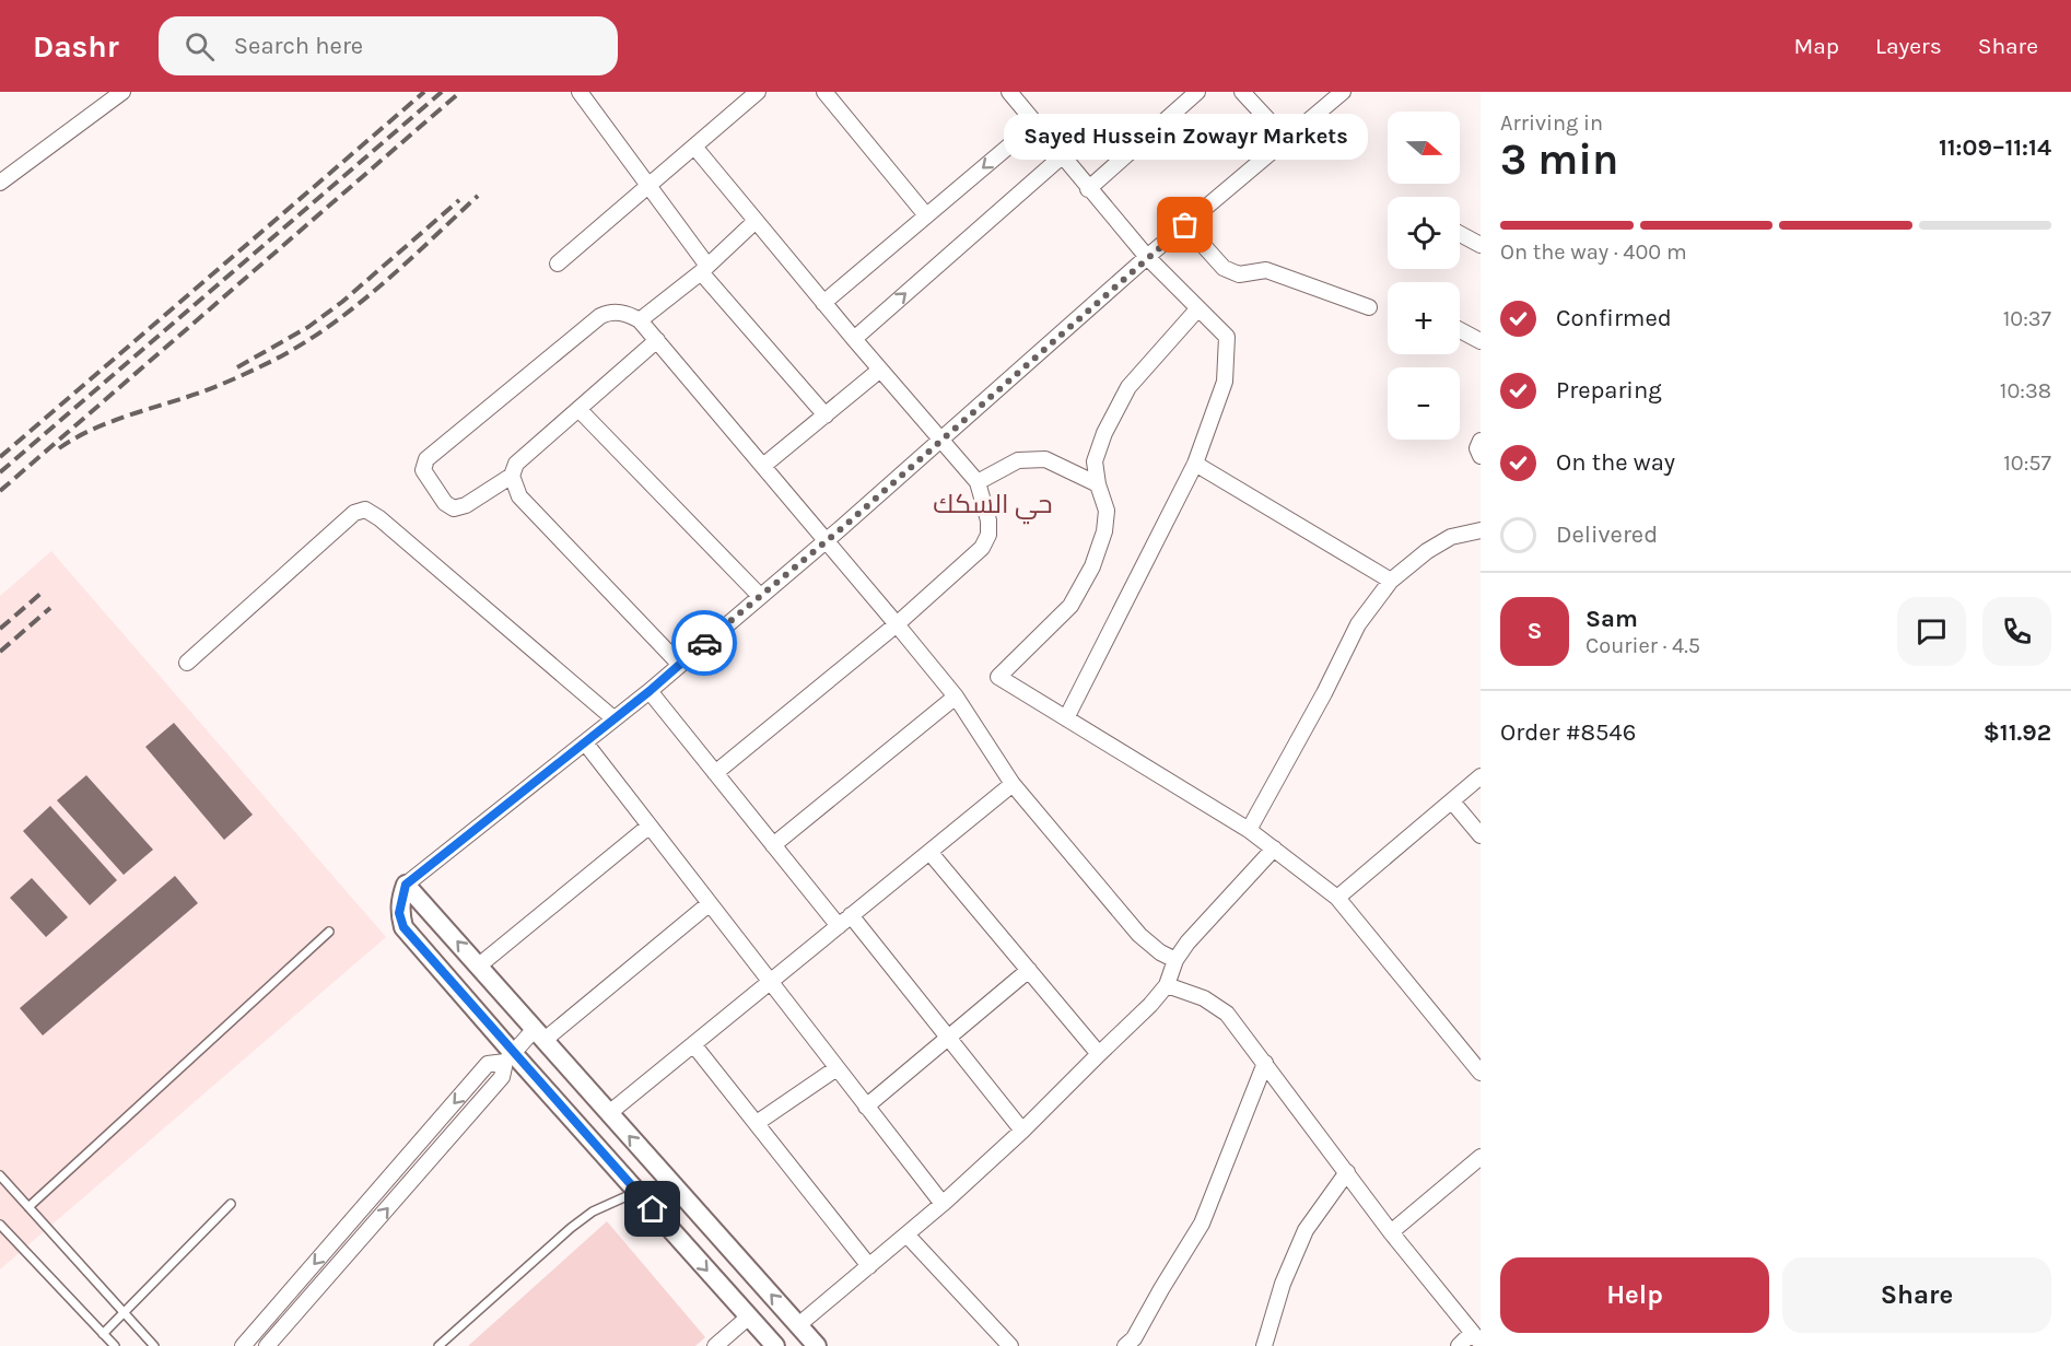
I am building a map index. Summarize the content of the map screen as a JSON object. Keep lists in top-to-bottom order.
{
  "districts": ["حي السكك"],
  "places": ["Sayed Hussein Zowayr Markets"],
  "north": "right",
  "page": {
    "header": "Dashr",
    "search": "Search here",
    "nav": ["Map", "Layers", "Share"],
    "heading": ["3 min", "Arriving in", "11:09–11:14"],
    "panel": [
      "Sam",
      "Courier · 4.5",
      "Order #8546",
      "$11.92"
    ],
    "map_buttons": ["+", "−"],
    "bubble": "Sayed Hussein Zowayr Markets",
    "bar": "On the way · 400 m",
    "list": [
      ["Confirmed", "10:37"],
      ["Preparing", "10:38"],
      ["On the way", "10:57"],
      "Delivered"
    ],
    "round": "S",
    "buttons": ["Help", "Share"]
  }
}
